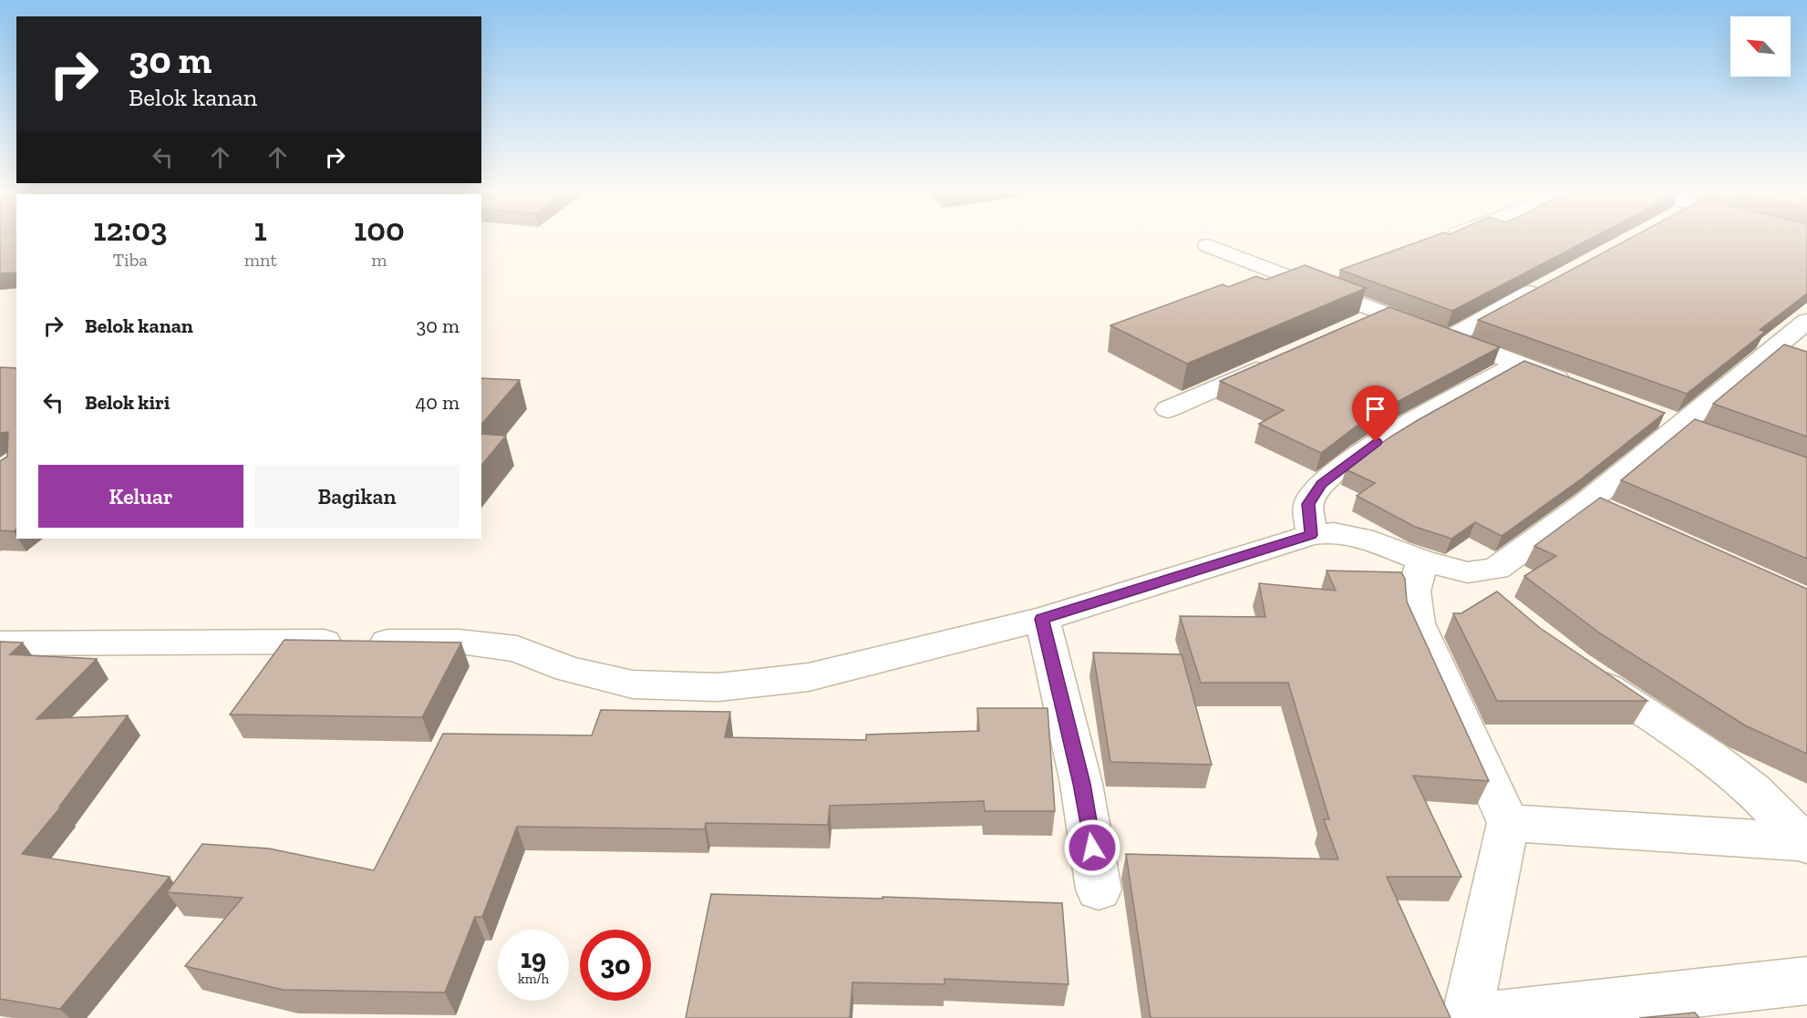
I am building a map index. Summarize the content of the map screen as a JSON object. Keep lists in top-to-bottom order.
{
  "north": "top left",
  "page": {
    "turn": ["30 m", "Belok kanan"],
    "eta": [
      "12:03",
      "Tiba",
      "1",
      "mnt",
      "100",
      "m"
    ],
    "list": [
      {
        "name": "Belok kanan",
        "value": "30 m"
      },
      {
        "name": "Belok kiri",
        "value": "40 m"
      }
    ],
    "buttons": ["Keluar", "Bagikan"],
    "speed": "19 km/h",
    "limit": "30"
  }
}
